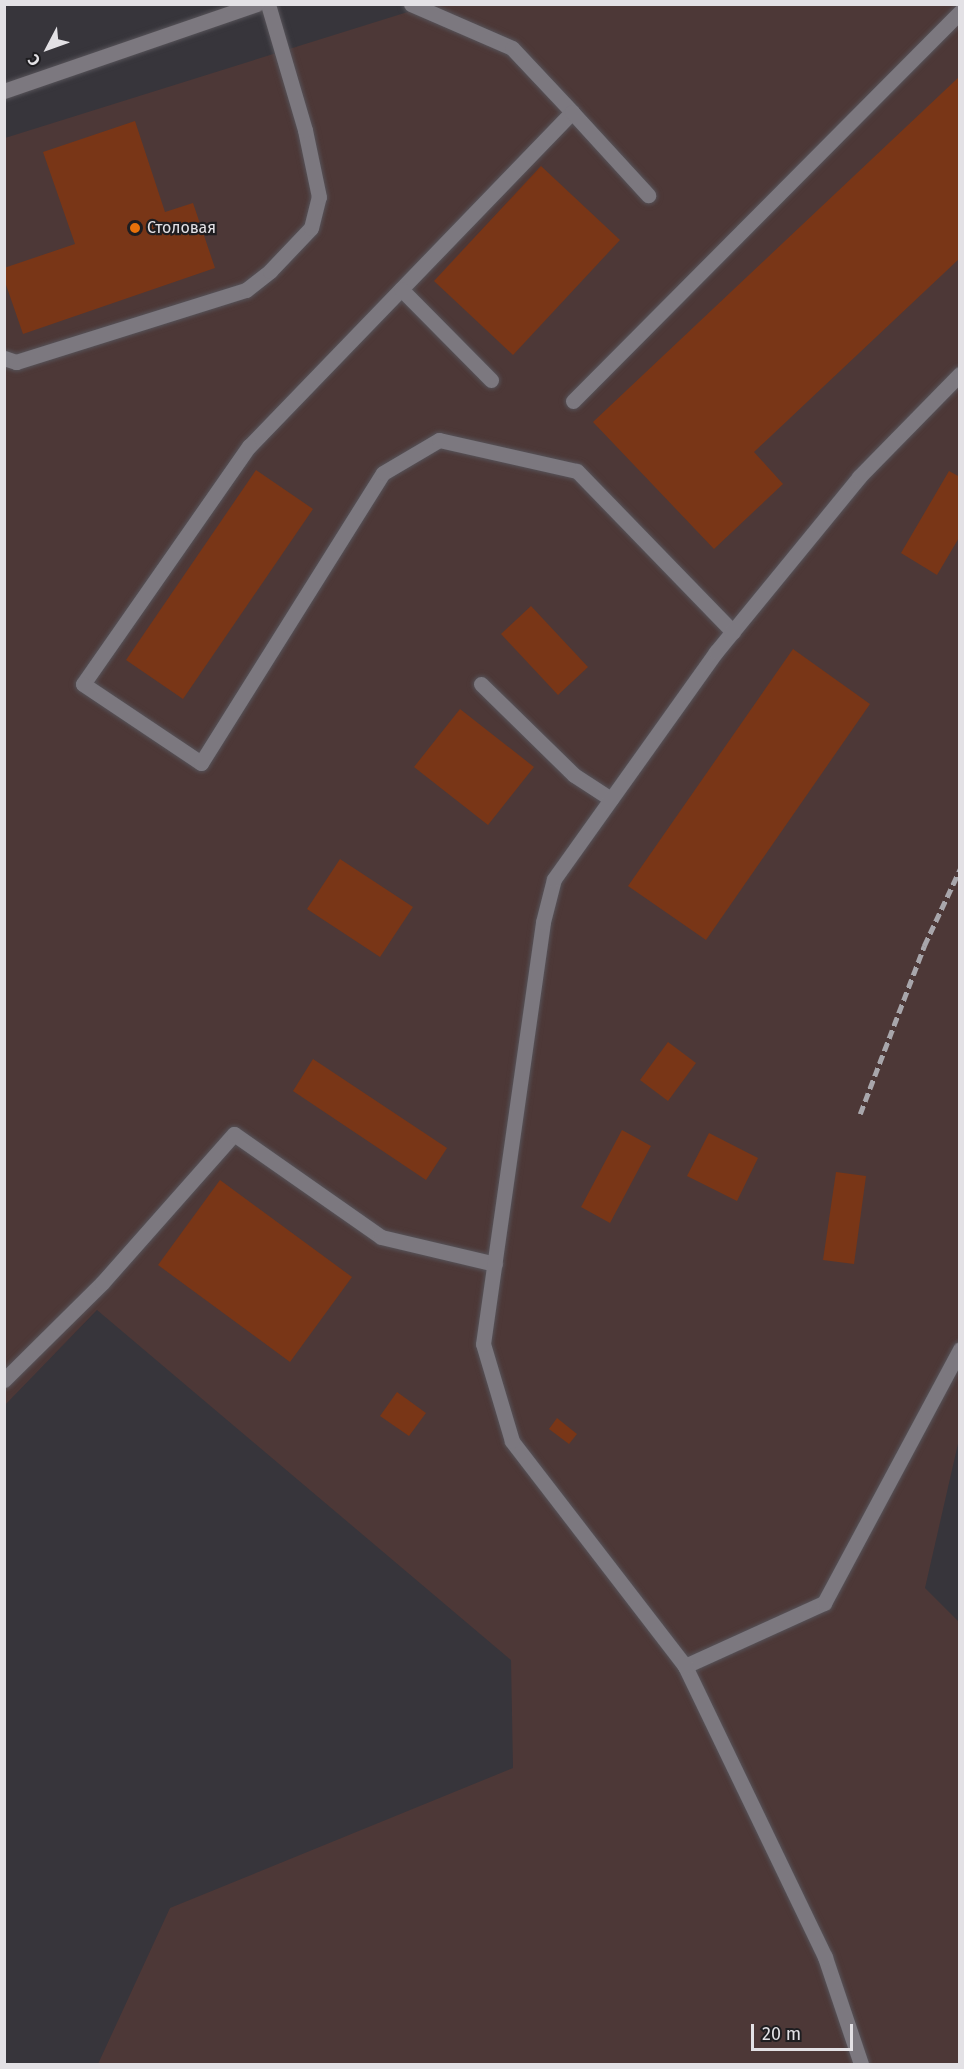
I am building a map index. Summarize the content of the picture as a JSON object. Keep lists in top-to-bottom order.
{
  "places": ["Столовая"],
  "scale_bar": "20 m",
  "north": "bottom left"
}
